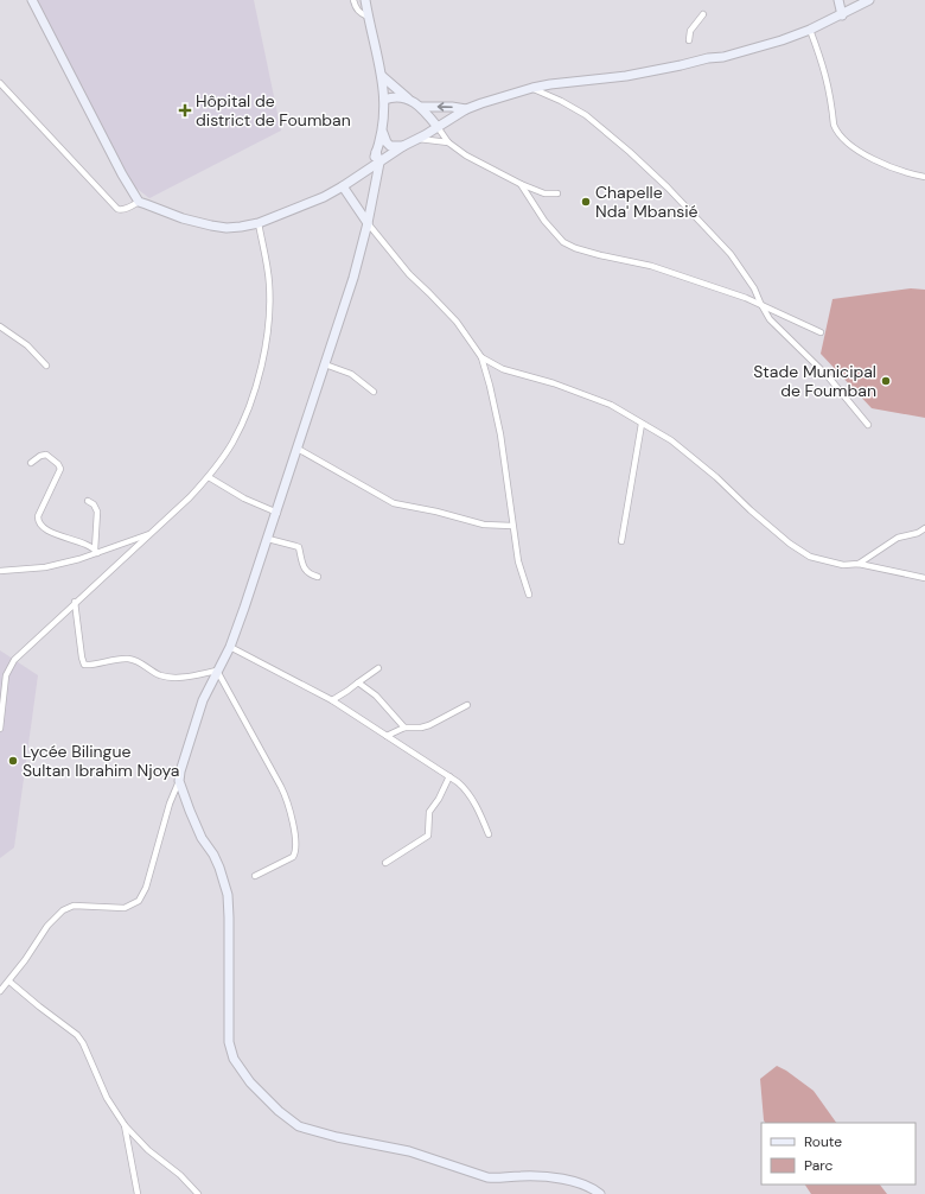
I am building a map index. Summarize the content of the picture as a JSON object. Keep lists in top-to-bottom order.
{
  "places": {
    "health": ["Hôpital de district de Foumban"],
    "other": ["Chapelle Nda' Mbansié", "Stade Municipal de Foumban", "Lycée Bilingue Sultan Ibrahim Njoya"]
  },
  "legend": ["Route", "Parc"]
}
